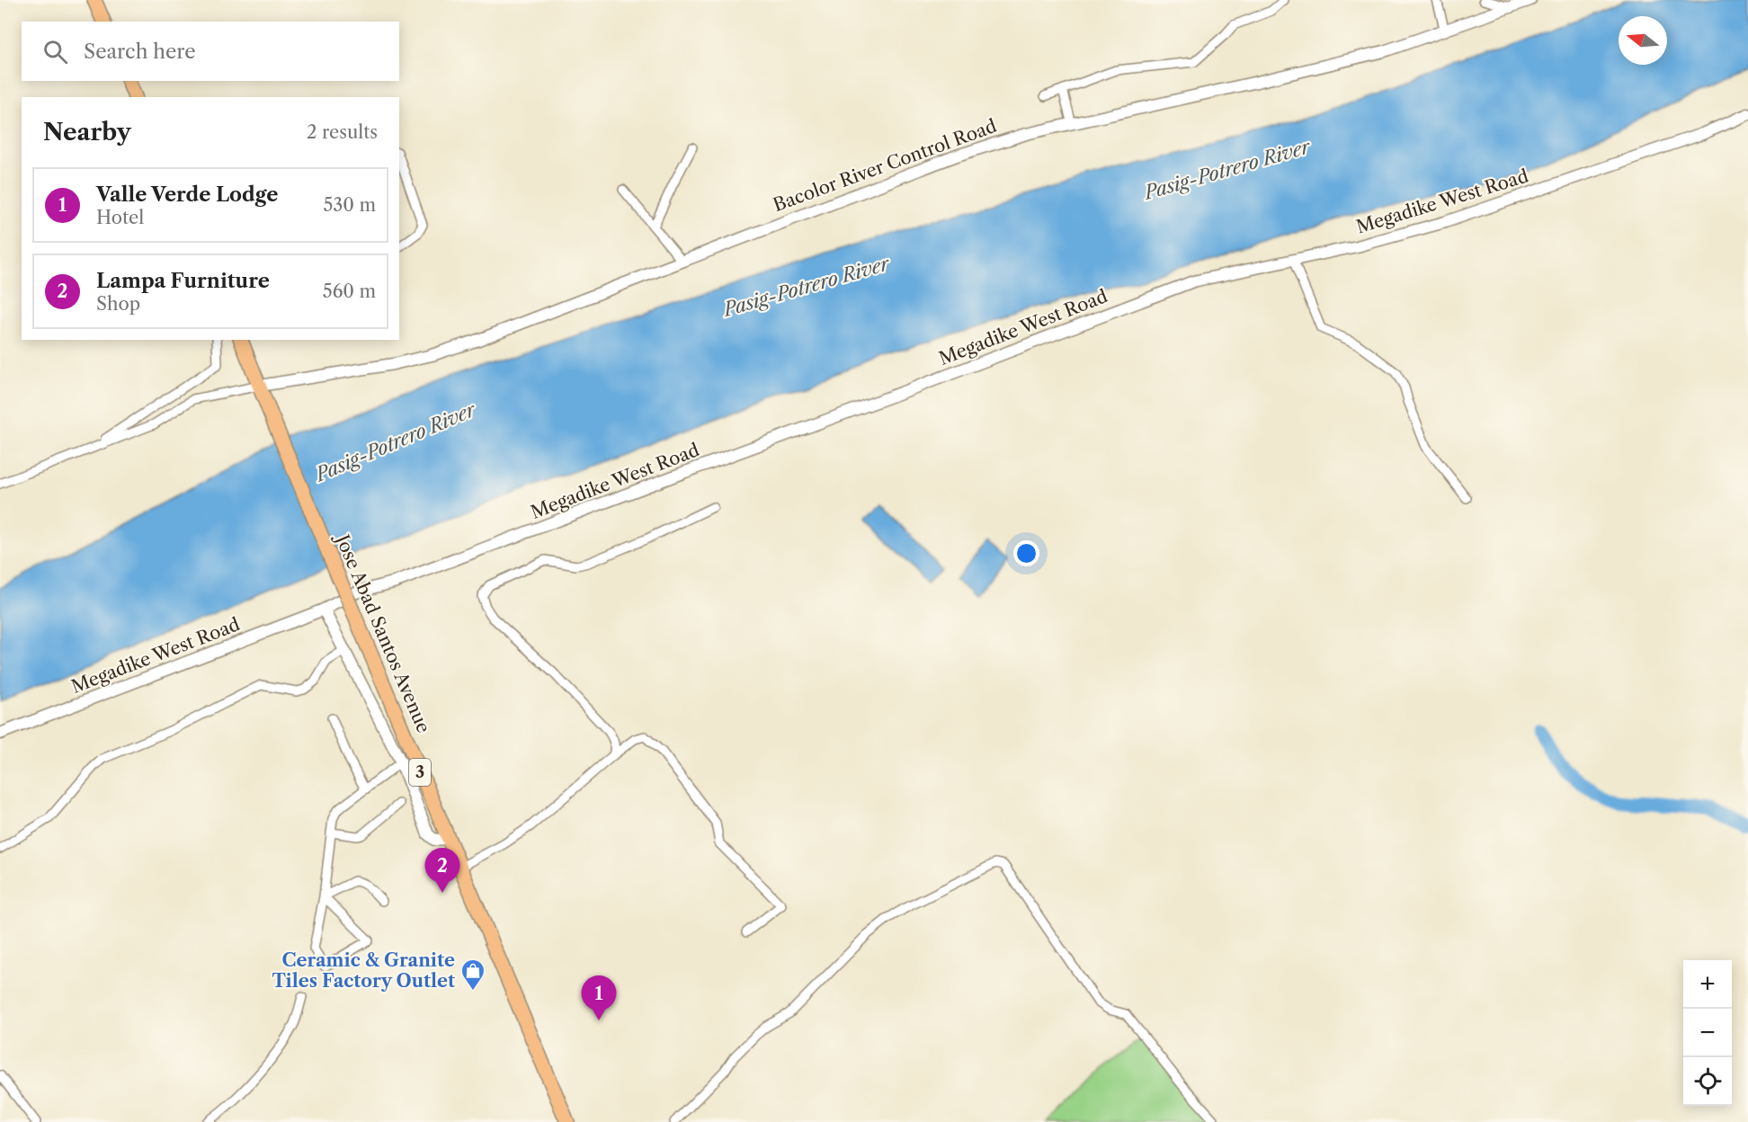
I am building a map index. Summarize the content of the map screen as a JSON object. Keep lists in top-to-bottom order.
{
  "streets": {
    "highway": ["Jose Abad Santos Avenue", "3"],
    "street": ["Bacolor River Control Road", "Megadike West Road"]
  },
  "crossings": [
    ["Bacolor River Control Road", "Jose Abad Santos Avenue"]
  ],
  "water": ["Pasig-Potrero River"],
  "places": {
    "shop": ["Ceramic & Granite Tiles Factory Outlet"]
  },
  "north": "left",
  "page": {
    "search": "Search here",
    "heading": ["Nearby", "2 results"],
    "list": [
      {
        "mark": "1",
        "name": "Valle Verde Lodge",
        "note": "Hotel",
        "value": "530 m"
      },
      {
        "mark": "2",
        "name": "Lampa Furniture",
        "note": "Shop",
        "value": "560 m"
      }
    ],
    "pins": ["2", "1"],
    "map_buttons": ["+", "−"]
  }
}
